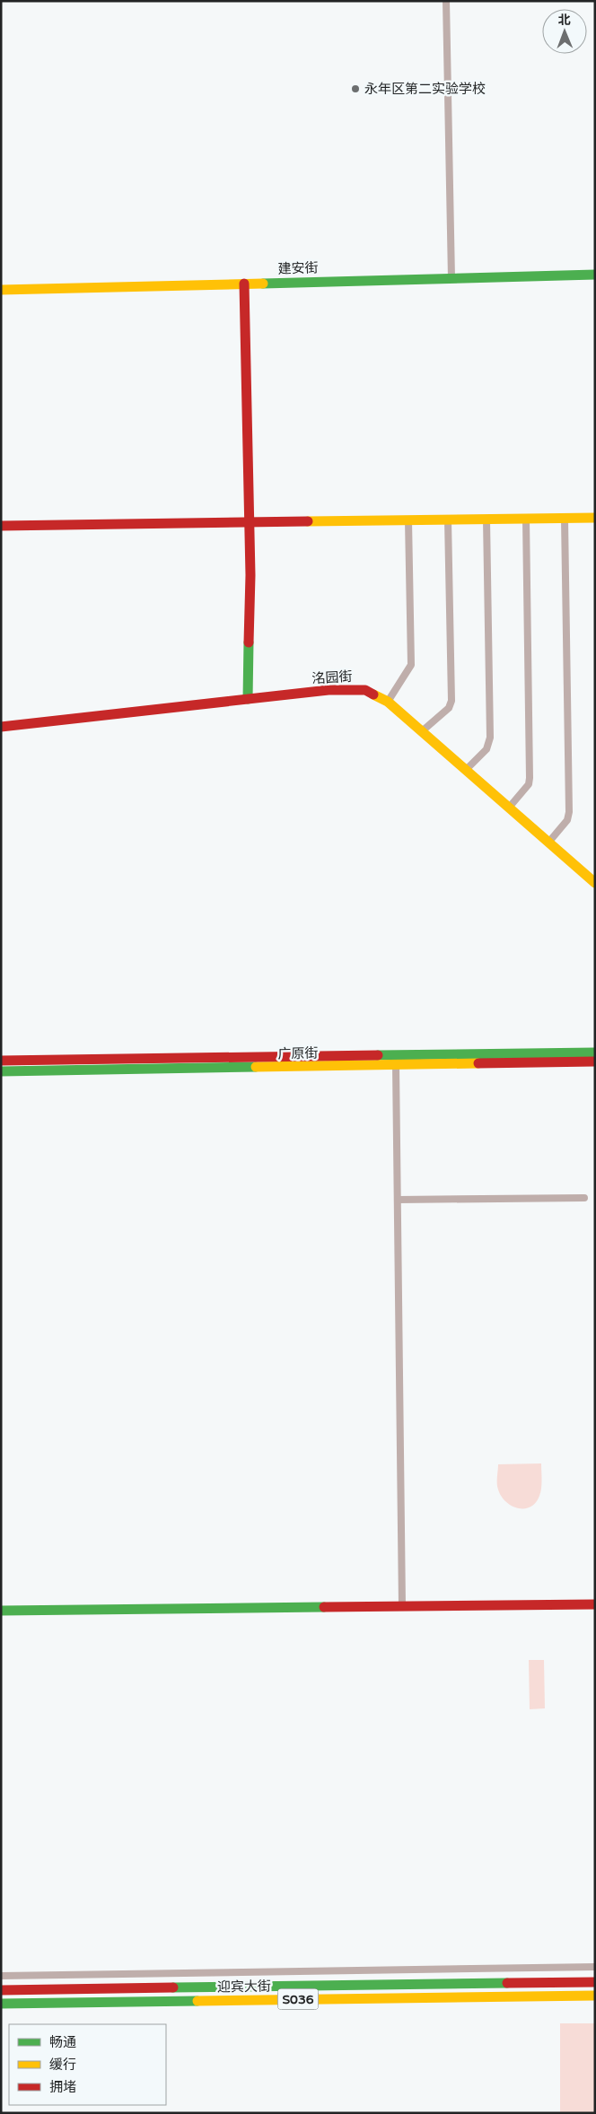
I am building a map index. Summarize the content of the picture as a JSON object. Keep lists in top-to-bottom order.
{
  "streets": {
    "main road": [
      "建安街",
      "洺园街",
      "广原街",
      "迎宾大街",
      "S036"
    ]
  },
  "places": ["永年区第二实验学校"],
  "legend": ["畅通", "缓行", "拥堵"],
  "north": "top"
}
